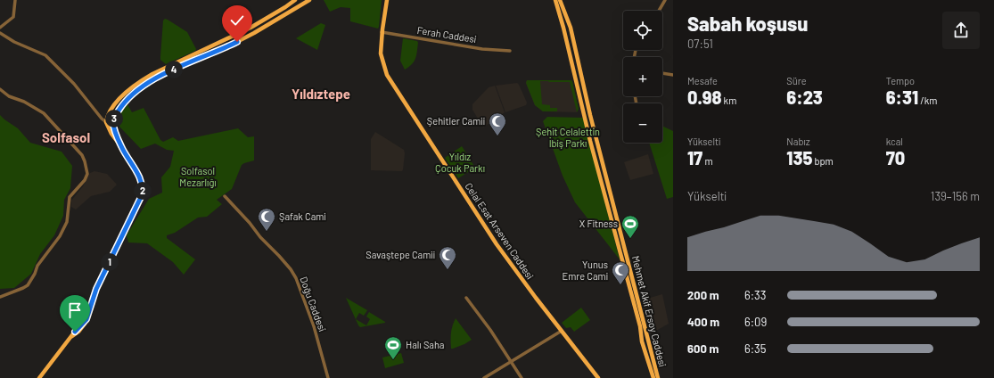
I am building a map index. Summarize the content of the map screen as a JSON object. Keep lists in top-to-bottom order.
{
  "streets": {
    "main road": ["Celal Esat Arseven Caddesi", "Mehmet Akif Ersoy Caddesi"],
    "street": ["Ferah Caddesi", "Doğu Caddesi"]
  },
  "crossings": [
    ["Ferah Caddesi", "Celal Esat Arseven Caddesi"]
  ],
  "districts": ["Yıldıztepe", "Solfasol"],
  "parks": ["Şehit Celalettin İbiş Parkı", "Yıldız Çocuk Parkı", "Solfasol Mezarlığı"],
  "places": {
    "mosque": [
      "Şehitler Camii",
      "Şafak Cami",
      "Savaştepe Camii",
      "Yunus Emre Cami"
    ],
    "sports": ["X Fitness", "Halı Saha"]
  },
  "page": {
    "heading": ["Sabah koşusu", "07:51"],
    "map_buttons": ["+", "−"],
    "pins": [
      "4",
      "3",
      "2",
      "1"
    ],
    "stats": [
      ["Mesafe", "0.98 km"],
      ["Süre", "6:23"],
      ["Tempo", "6:31 /km"],
      ["Yükselti", "17 m"],
      ["Nabız", "135 bpm"],
      ["kcal", "70"]
    ],
    "chart": ["Yükselti", "139–156 m"],
    "list": [
      {
        "name": "200 m",
        "note": "6:33"
      },
      {
        "name": "400 m",
        "note": "6:09"
      },
      {
        "name": "600 m",
        "note": "6:35"
      }
    ]
  }
}
